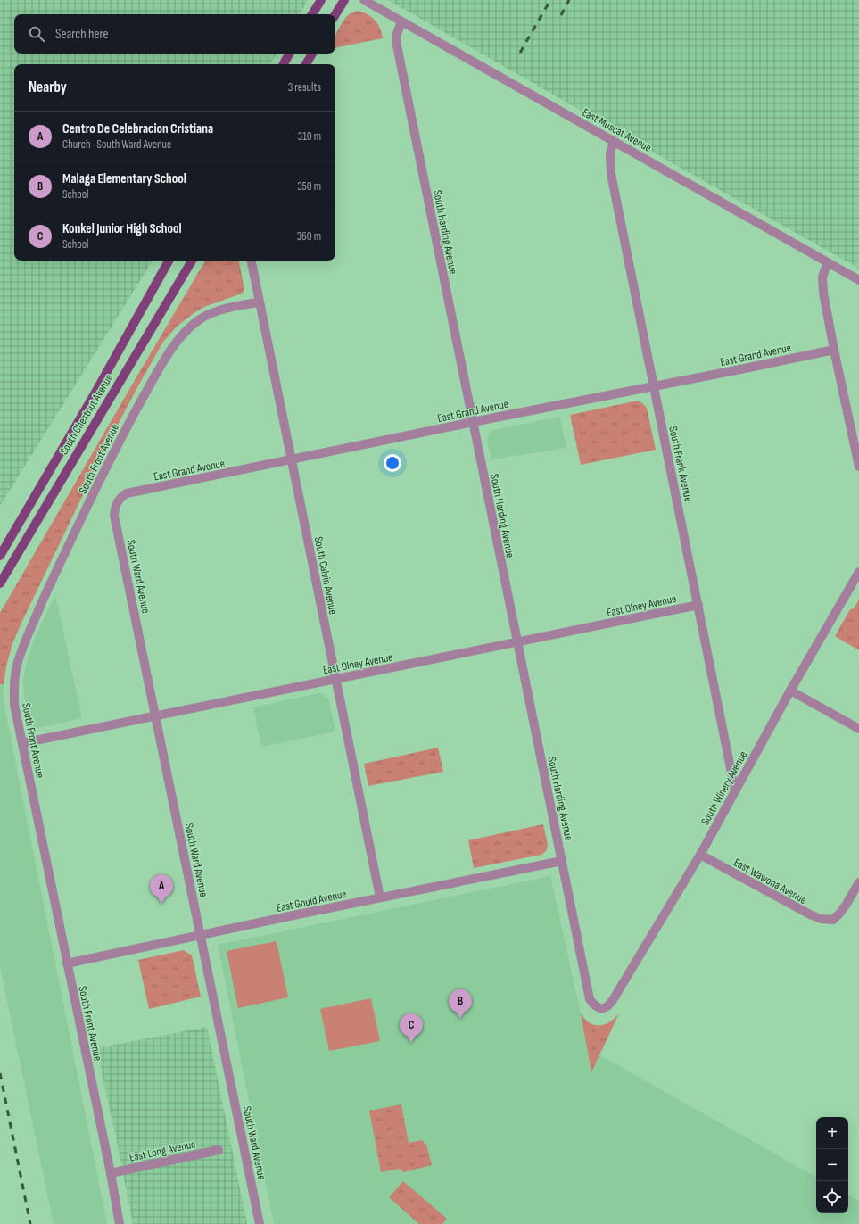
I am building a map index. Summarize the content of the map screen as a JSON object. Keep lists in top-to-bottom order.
{
  "streets": {
    "main road": ["South Chestnut Avenue"],
    "street": [
      "East Muscat Avenue",
      "South Harding Avenue",
      "East Grand Avenue",
      "South Front Avenue",
      "South Frank Avenue",
      "South Calvin Avenue",
      "South Ward Avenue",
      "East Olney Avenue",
      "South Winery Avenue",
      "East Wawona Avenue",
      "East Gould Avenue",
      "East Long Avenue"
    ]
  },
  "crossings": [
    ["East Muscat Avenue", "South Harding Avenue"],
    ["East Muscat Avenue", "South Frank Avenue"],
    ["South Harding Avenue", "East Grand Avenue"],
    ["South Harding Avenue", "East Olney Avenue"],
    ["South Harding Avenue", "South Winery Avenue"],
    ["South Harding Avenue", "East Gould Avenue"],
    ["East Grand Avenue", "South Frank Avenue"],
    ["East Grand Avenue", "South Calvin Avenue"],
    ["East Grand Avenue", "South Ward Avenue"],
    ["South Front Avenue", "South Calvin Avenue"],
    ["South Front Avenue", "East Olney Avenue"],
    ["South Front Avenue", "East Gould Avenue"],
    ["South Front Avenue", "East Long Avenue"],
    ["South Frank Avenue", "East Olney Avenue"],
    ["South Frank Avenue", "South Winery Avenue"],
    ["South Calvin Avenue", "East Olney Avenue"],
    ["South Calvin Avenue", "East Gould Avenue"],
    ["South Ward Avenue", "East Olney Avenue"],
    ["South Ward Avenue", "East Gould Avenue"],
    ["South Winery Avenue", "East Wawona Avenue"]
  ],
  "page": {
    "search": "Search here",
    "heading": ["Nearby", "3 results"],
    "list": [
      {
        "mark": "A",
        "name": "Centro De Celebracion Cristiana",
        "note": "Church · South Ward Avenue",
        "value": "310 m"
      },
      {
        "mark": "B",
        "name": "Malaga Elementary School",
        "note": "School",
        "value": "350 m"
      },
      {
        "mark": "C",
        "name": "Konkel Junior High School",
        "note": "School",
        "value": "360 m"
      }
    ],
    "pins": ["A", "B", "C"],
    "map_buttons": ["+", "−"]
  }
}
